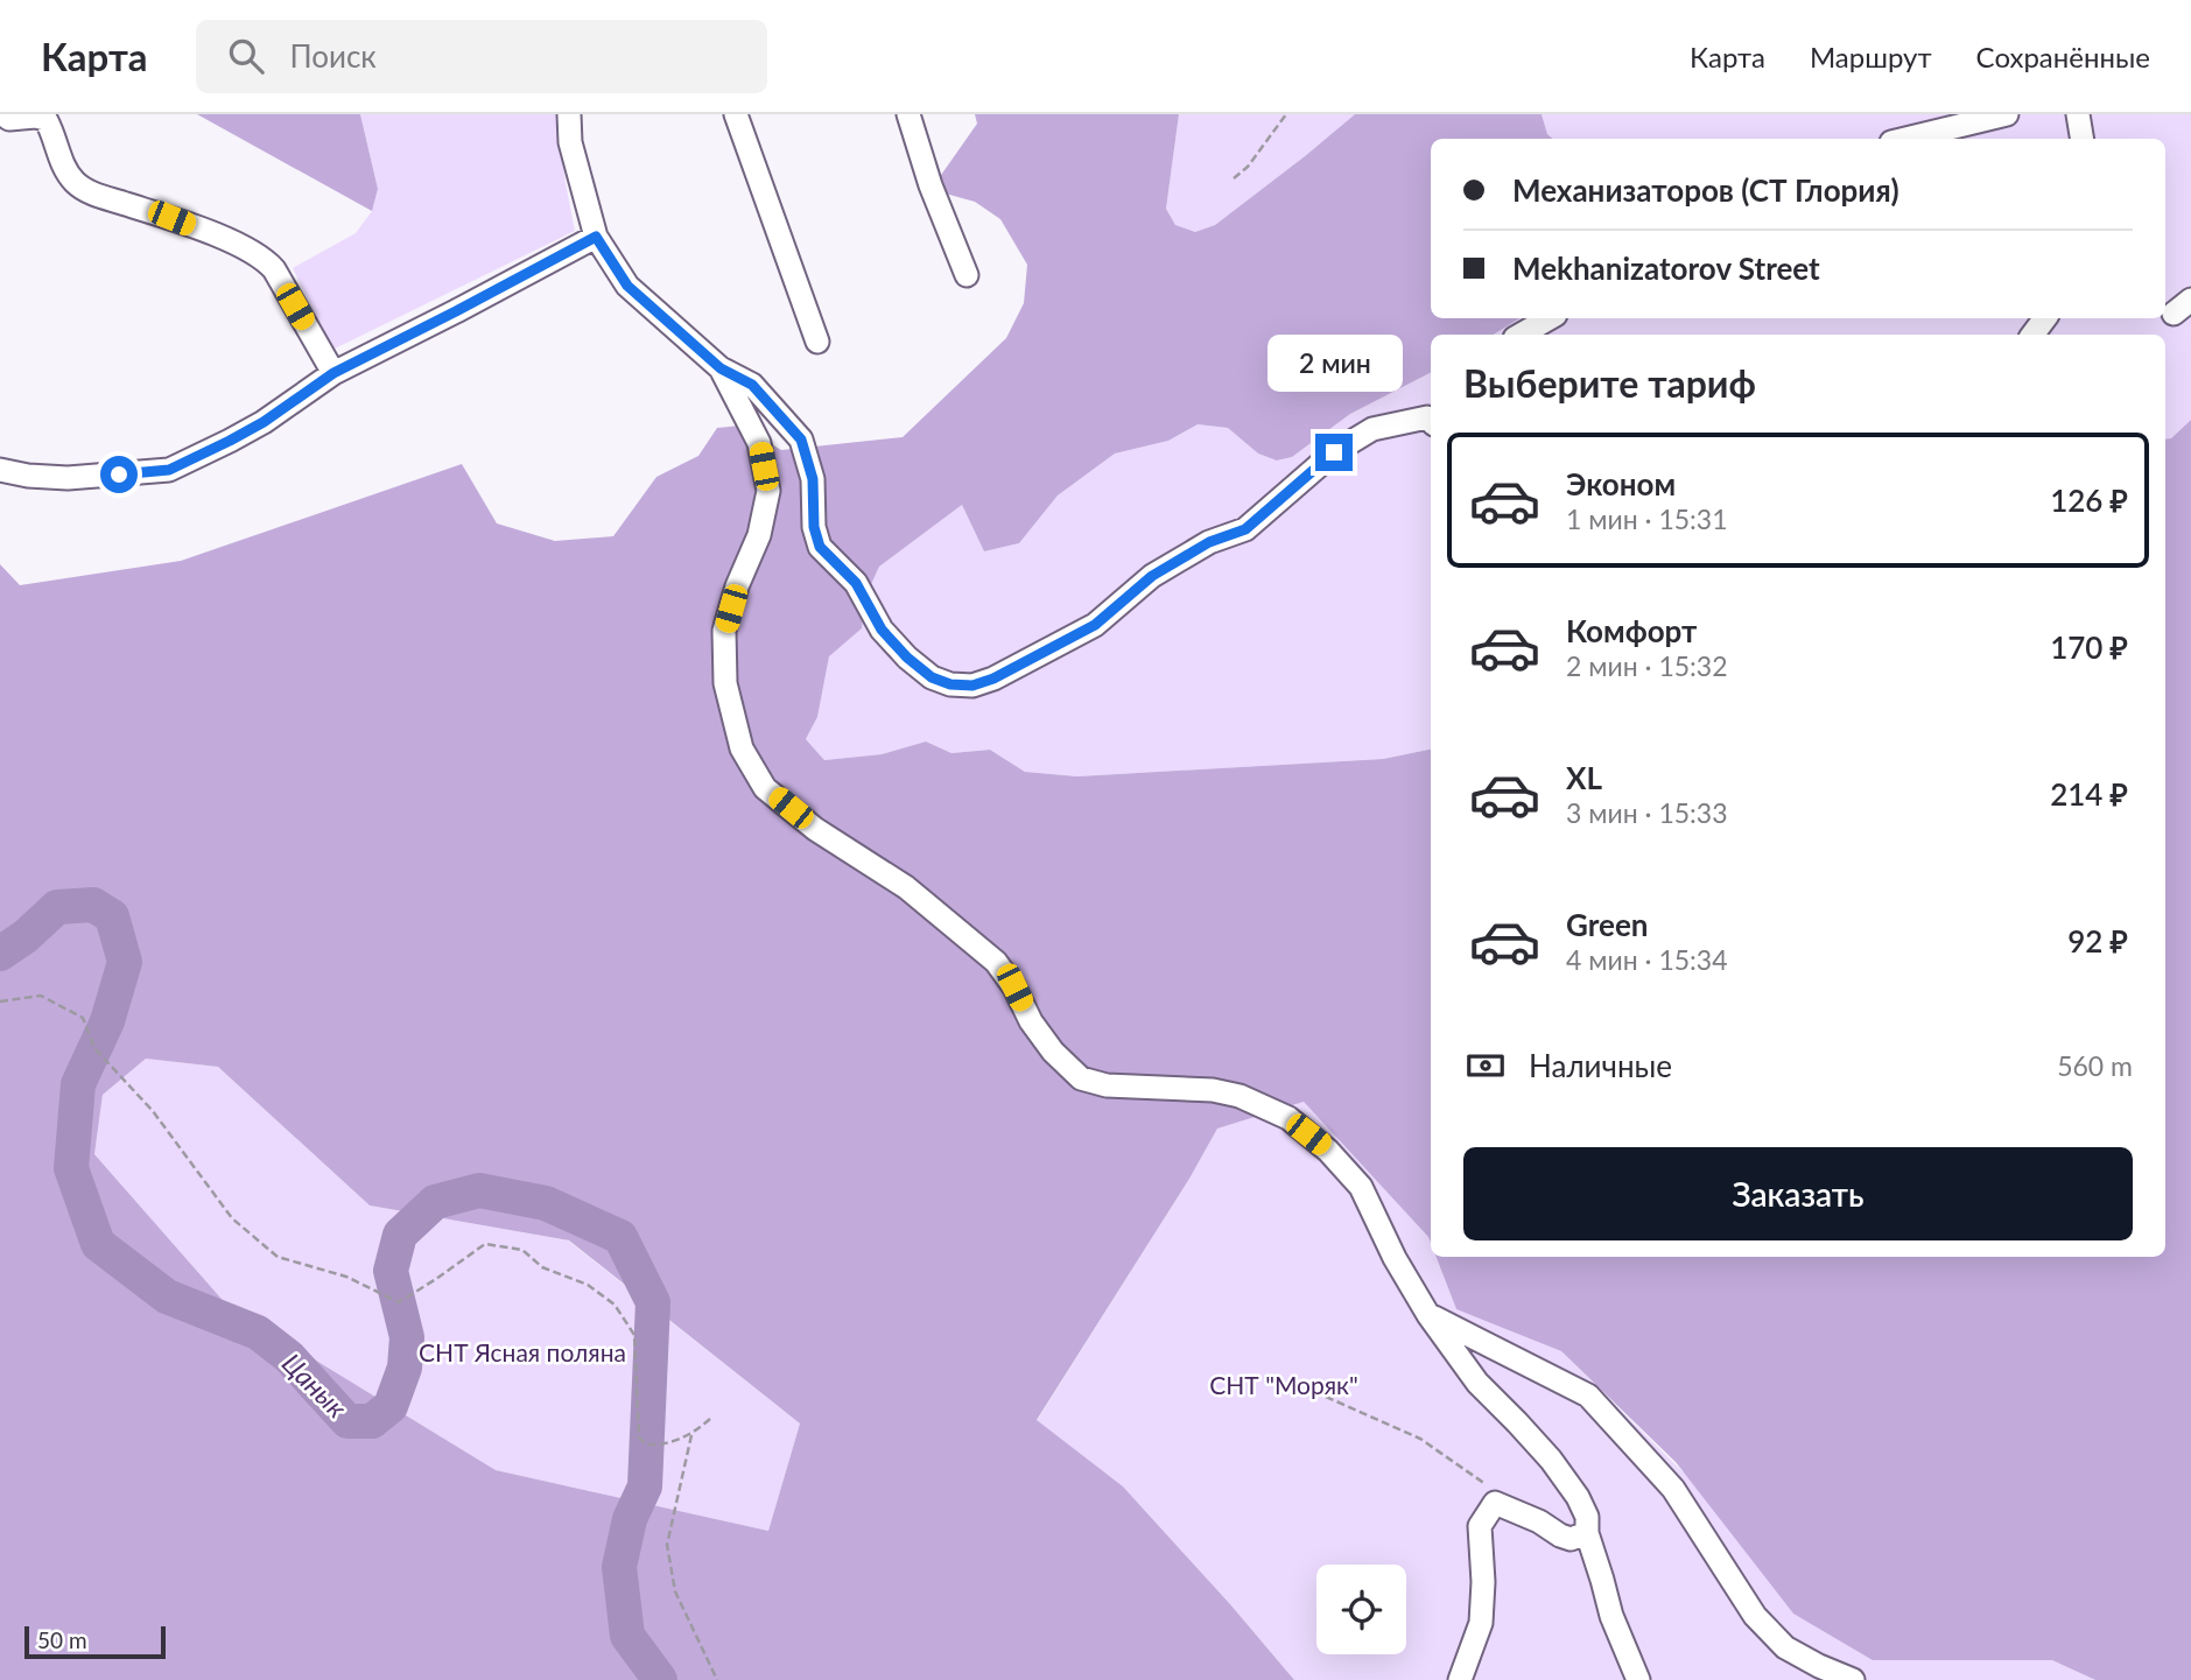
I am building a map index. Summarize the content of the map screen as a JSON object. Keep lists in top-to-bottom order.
{
  "water": ["Цанык"],
  "parks": ["СНТ Ясная поляна", "СНТ \"Моряк\""],
  "scale_bar": "50 m",
  "page": {
    "header": "Карта",
    "search": "Поиск",
    "nav": ["Карта", "Маршрут", "Сохранённые"],
    "banner": ["Механизаторов (СТ Глория)", "Mekhanizatorov Street"],
    "bubble": "2 мин",
    "heading": "Выберите тариф",
    "list": [
      {
        "name": "Эконом",
        "note": "1 мин · 15:31",
        "value": "126 ₽"
      },
      {
        "name": "Комфорт",
        "note": "2 мин · 15:32",
        "value": "170 ₽"
      },
      {
        "name": "XL",
        "note": "3 мин · 15:33",
        "value": "214 ₽"
      },
      {
        "name": "Green",
        "note": "4 мин · 15:34",
        "value": "92 ₽"
      }
    ],
    "pay": ["Наличные", "560 m"],
    "buttons": "Заказать",
    "scale": "50 m"
  }
}
